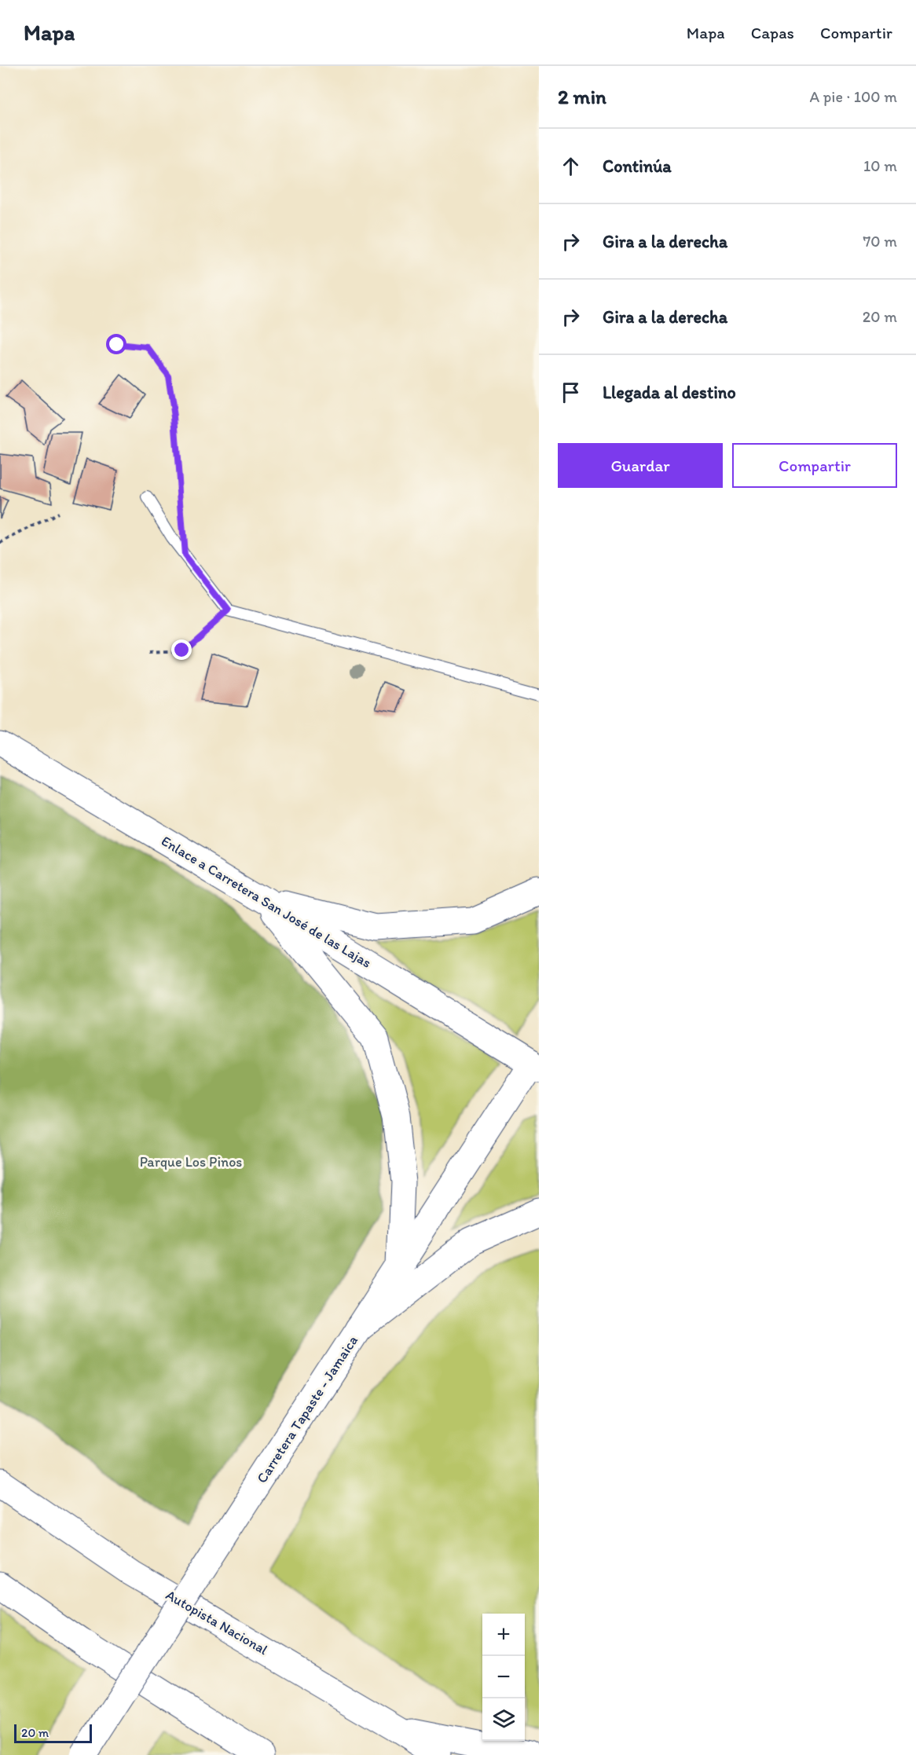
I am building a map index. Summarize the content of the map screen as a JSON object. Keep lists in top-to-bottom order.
{
  "streets": {
    "main road": ["Enlace a Carretera San José de las Lajas", "Carretera Tapaste - Jamaica", "Autopista Nacional"]
  },
  "crossings": [
    ["Enlace a Carretera San José de las Lajas", "Carretera Tapaste - Jamaica"]
  ],
  "parks": ["Parque Los Pinos"],
  "scale_bar": "20 m",
  "page": {
    "header": "Mapa",
    "nav": ["Mapa", "Capas", "Compartir"],
    "heading": ["2 min", "A pie · 100 m"],
    "list": [
      ["Continúa", "10 m"],
      ["Gira a la derecha", "70 m"],
      ["Gira a la derecha", "20 m"],
      "Llegada al destino"
    ],
    "buttons": ["Guardar", "Compartir"],
    "map_buttons": ["+", "−"],
    "scale": "20 m"
  }
}
